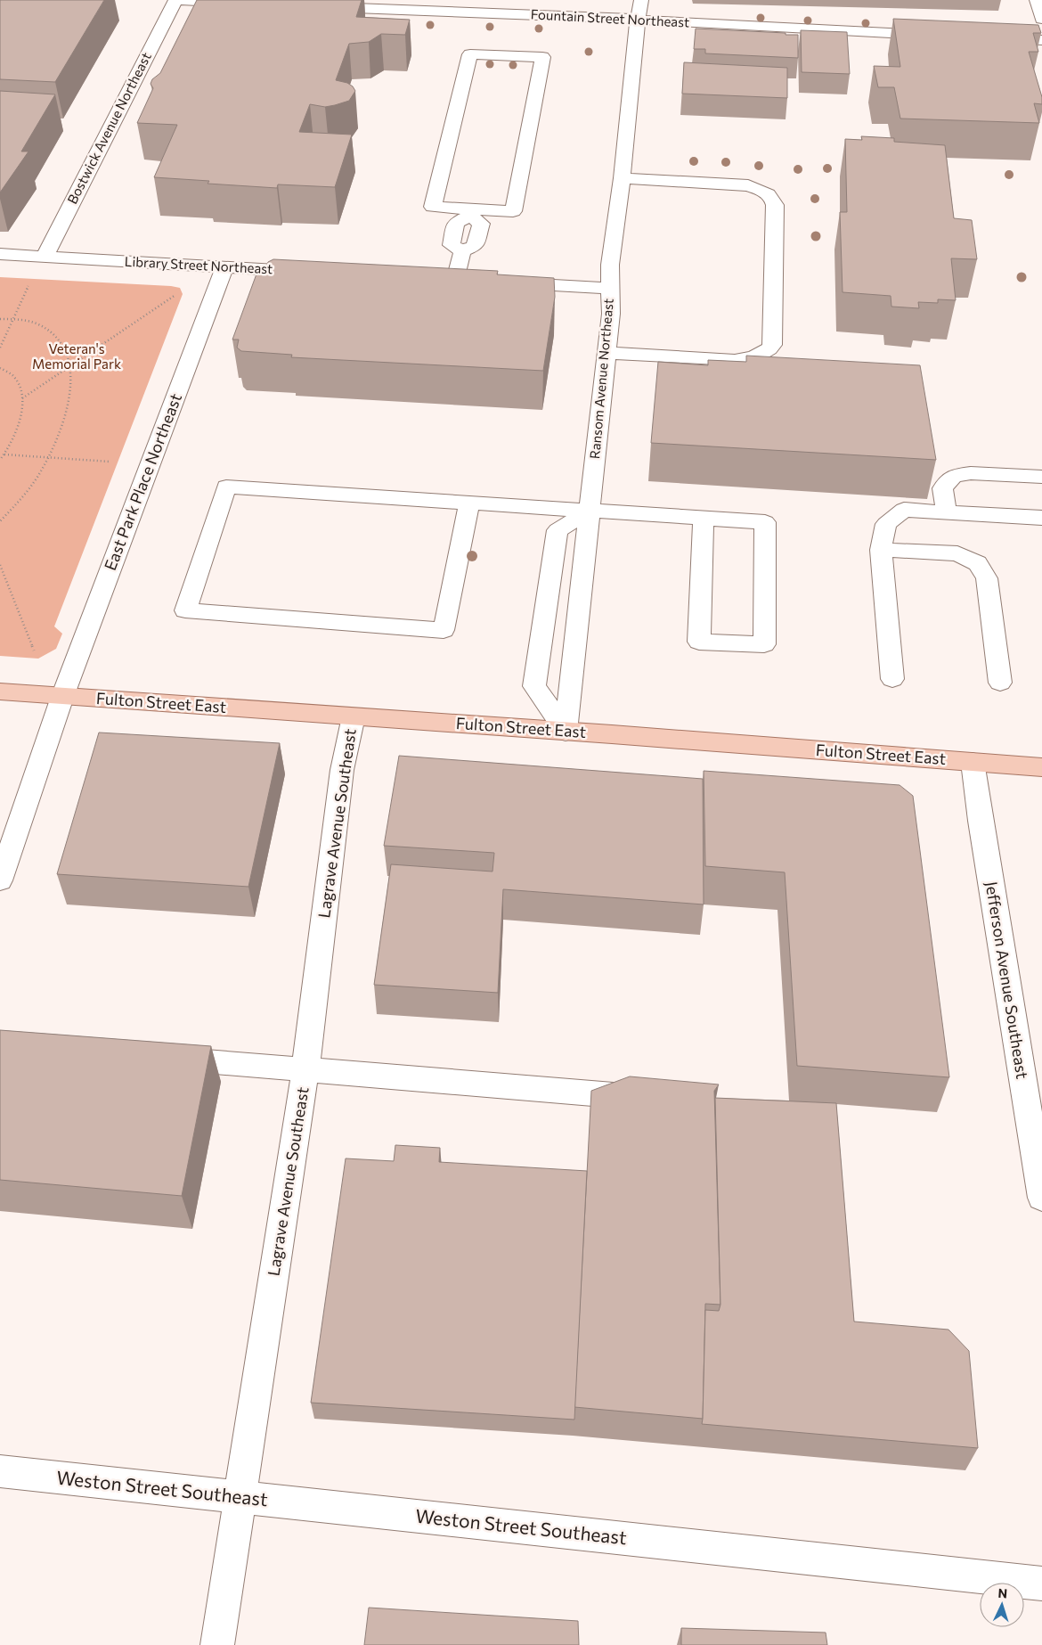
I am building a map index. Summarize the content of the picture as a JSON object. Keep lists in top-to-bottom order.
{
  "streets": {
    "main road": ["Fulton Street East"],
    "street": [
      "Fountain Street Northeast",
      "Bostwick Avenue Northeast",
      "Library Street Northeast",
      "Ransom Avenue Northeast",
      "East Park Place Northeast",
      "Lagrave Avenue Southeast",
      "Jefferson Avenue Southeast",
      "Weston Street Southeast"
    ]
  },
  "crossings": [
    ["Fountain Street Northeast", "Ransom Avenue Northeast"],
    ["Bostwick Avenue Northeast", "Library Street Northeast"],
    ["Library Street Northeast", "East Park Place Northeast"],
    ["Ransom Avenue Northeast", "Fulton Street East"],
    ["East Park Place Northeast", "Fulton Street East"],
    ["Fulton Street East", "Lagrave Avenue Southeast"],
    ["Fulton Street East", "Jefferson Avenue Southeast"],
    ["Lagrave Avenue Southeast", "Weston Street Southeast"]
  ],
  "parks": ["Veteran's Memorial Park"],
  "north": "top"
}
